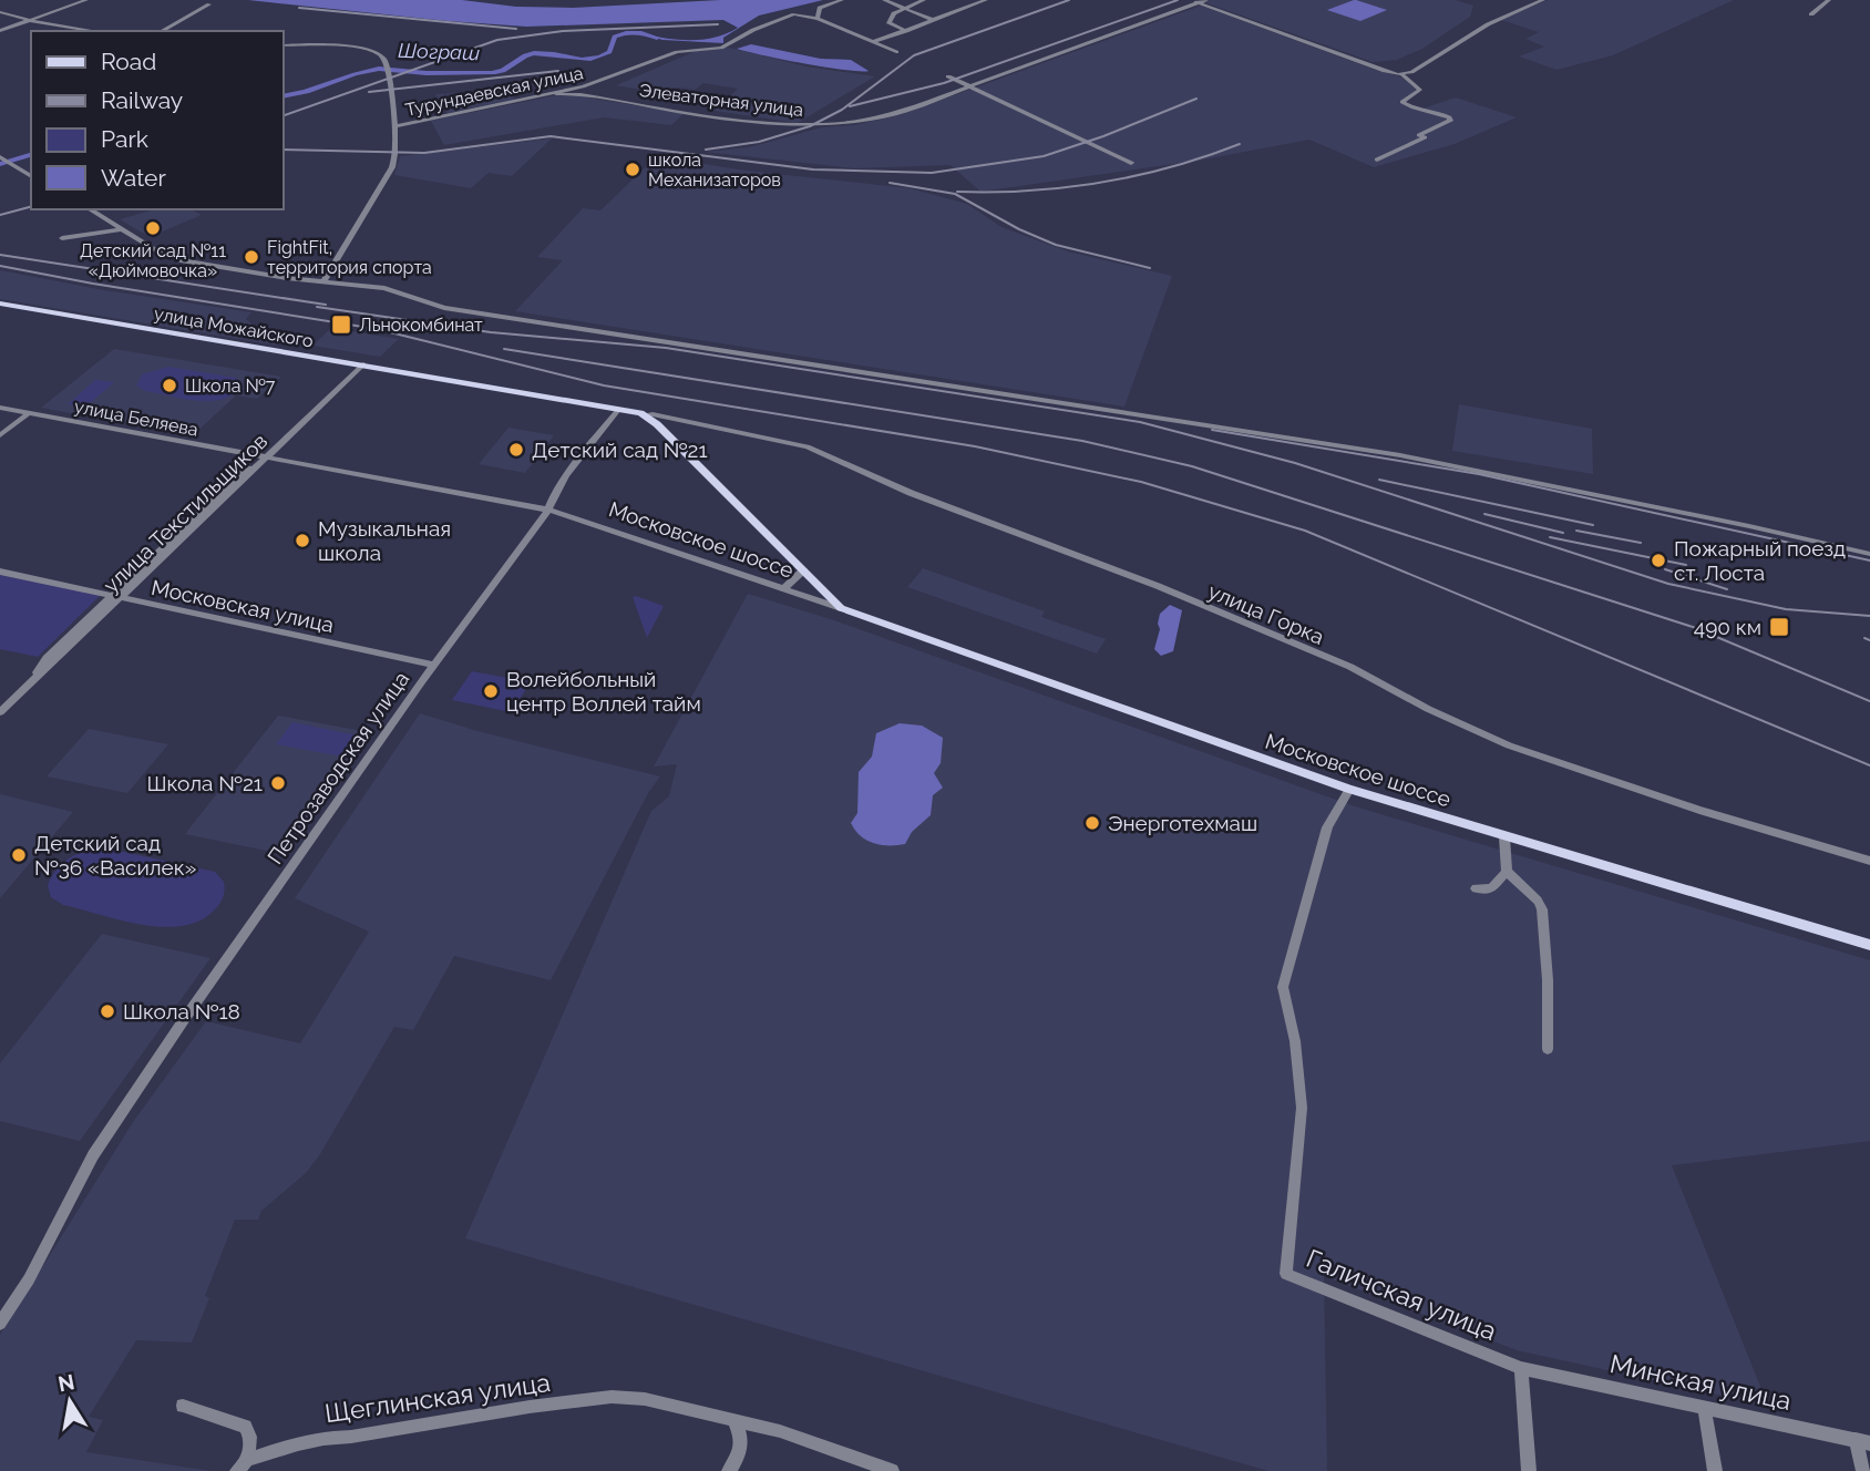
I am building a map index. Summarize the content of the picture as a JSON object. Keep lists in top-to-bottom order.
{
  "streets": {
    "main road": ["улица Можайского", "Московское шоссе"],
    "street": [
      "Турундаевская улица",
      "Элеваторная улица",
      "улица Беляева",
      "улица Текстильщиков",
      "Московская улица",
      "улица Горка",
      "Петрозаводская улица",
      "Галичская улица",
      "Минская улица",
      "Щеглинская улица"
    ]
  },
  "crossings": [
    ["Турундаевская улица", "Элеваторная улица"],
    ["улица Можайского", "улица Текстильщиков"],
    ["улица Можайского", "Московское шоссе"],
    ["улица Можайского", "улица Горка"],
    ["улица Можайского", "Петрозаводская улица"],
    ["улица Беляева", "улица Текстильщиков"],
    ["улица Беляева", "Московское шоссе"],
    ["улица Беляева", "Петрозаводская улица"],
    ["улица Текстильщиков", "Московская улица"],
    ["Московское шоссе", "улица Горка"],
    ["Московское шоссе", "Петрозаводская улица"],
    ["Московское шоссе", "Галичская улица"],
    ["Московская улица", "Петрозаводская улица"],
    ["Галичская улица", "Минская улица"]
  ],
  "water": ["Шограш"],
  "places": {
    "other": [
      "школа Механизаторов",
      "Детский сад №11 «Дюймовочка»",
      "FightFit, территория спорта",
      "Школа №7",
      "Детский сад №21",
      "Музыкальная школа",
      "Пожарный поезд ст. Лоста",
      "Волейбольный центр Воллей тайм",
      "Школа №21",
      "Энерготехмаш",
      "Детский сад №36 «Василек»",
      "Школа №18"
    ],
    "transit": ["Льнокомбинат", "490 км"]
  },
  "legend": [
    "Road",
    "Railway",
    "Park",
    "Water"
  ],
  "north": "top"
}
